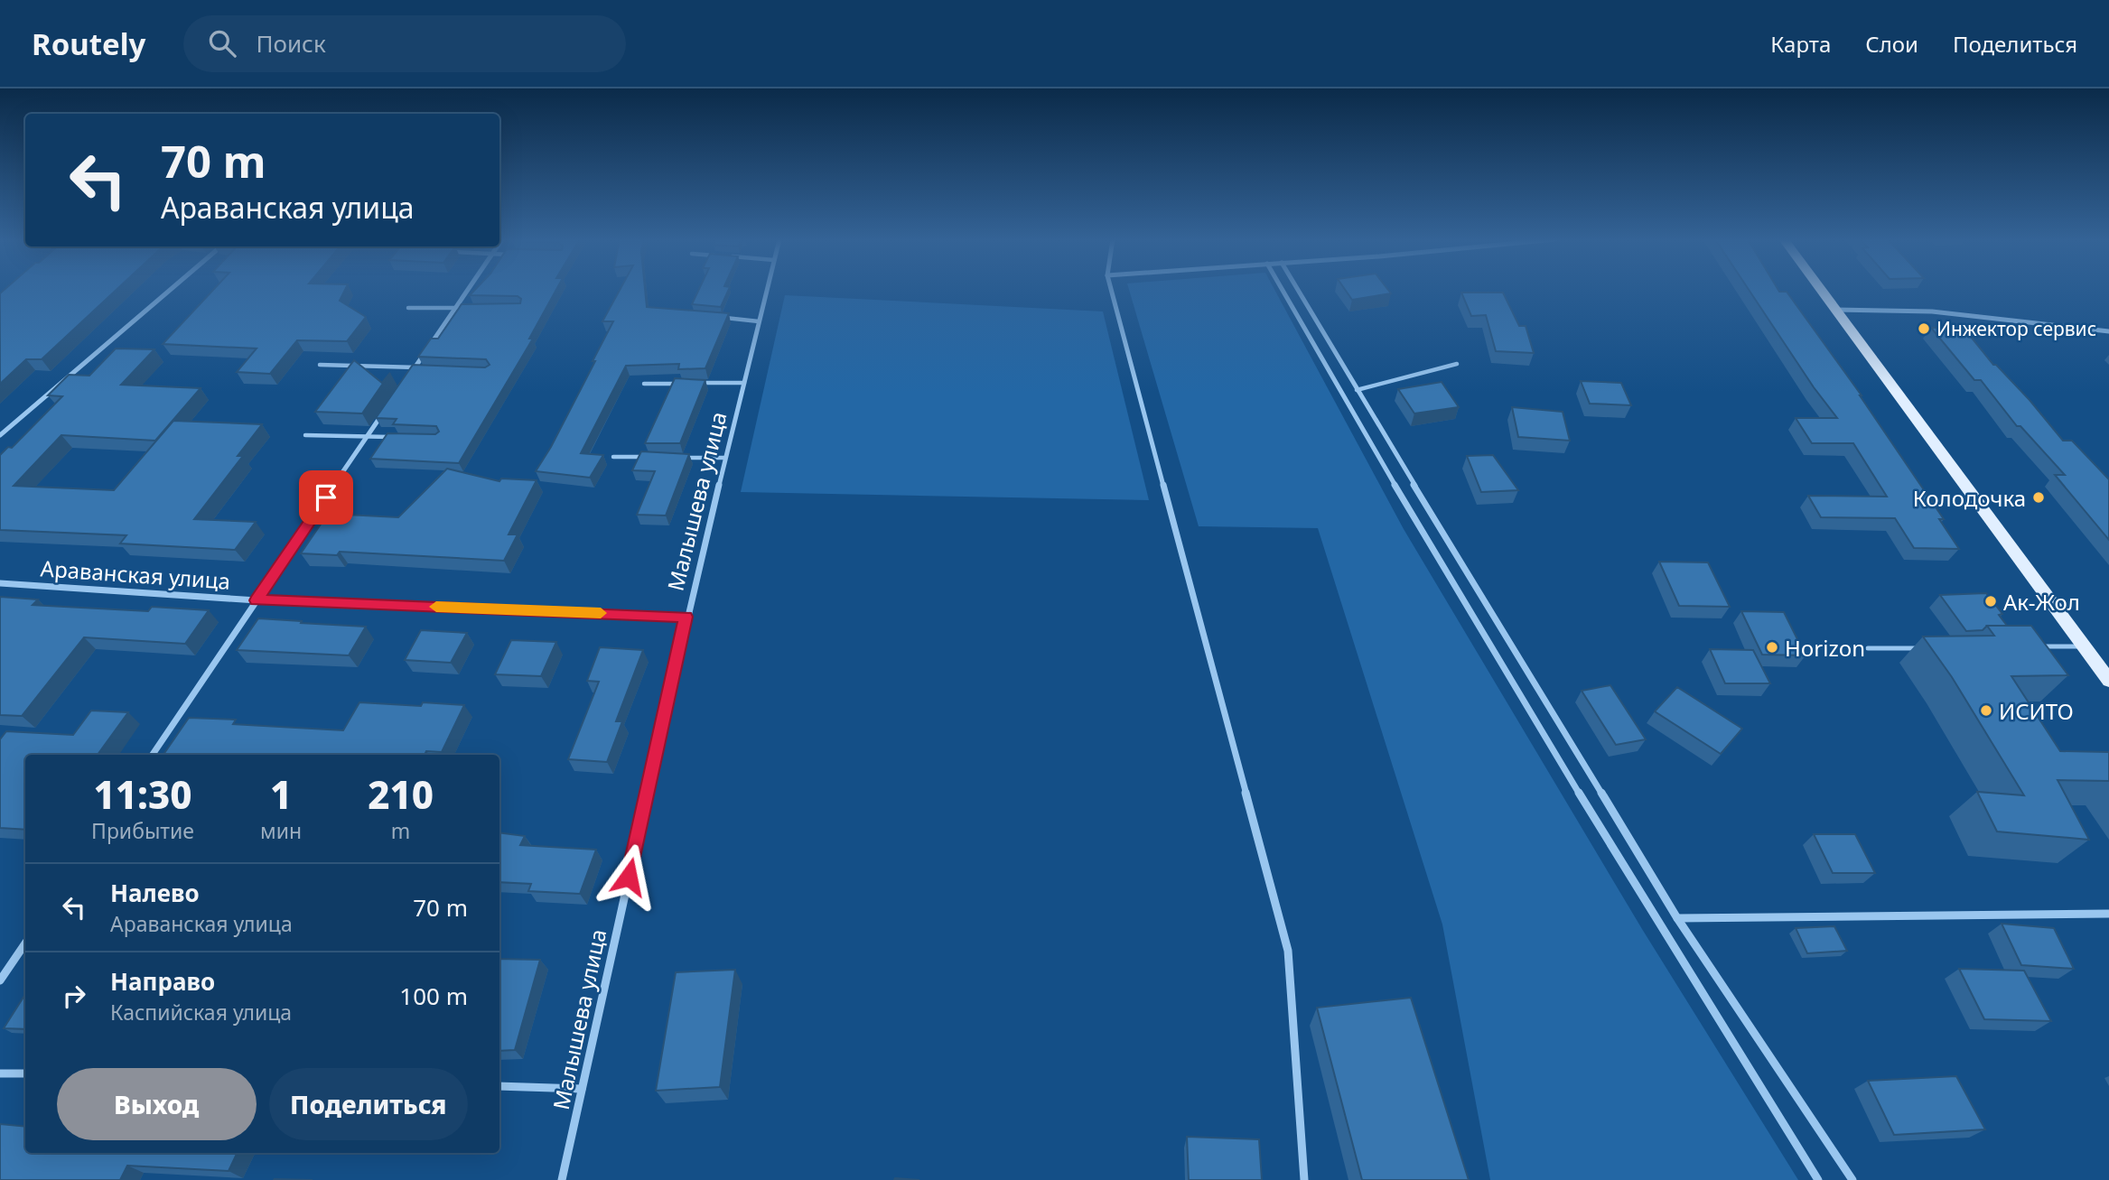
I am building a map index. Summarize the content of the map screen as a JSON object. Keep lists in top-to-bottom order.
{
  "streets": {
    "street": ["Малышева улица", "Араванская улица"]
  },
  "crossings": [
    ["Малышева улица", "Араванская улица"]
  ],
  "places": [
    "Инжектор сервис",
    "Колодочка",
    "Ак-Жол",
    "Horizon",
    "ИСИТО"
  ],
  "page": {
    "header": "Routely",
    "search": "Поиск",
    "nav": ["Карта", "Слои", "Поделиться"],
    "turn": ["70 m", "Араванская улица"],
    "eta": [
      "11:30",
      "Прибытие",
      "1",
      "мин",
      "210",
      "m"
    ],
    "list": [
      {
        "name": "Налево",
        "note": "Араванская улица",
        "value": "70 m"
      },
      {
        "name": "Направо",
        "note": "Каспийская улица",
        "value": "100 m"
      }
    ],
    "buttons": ["Выход", "Поделиться"]
  }
}
